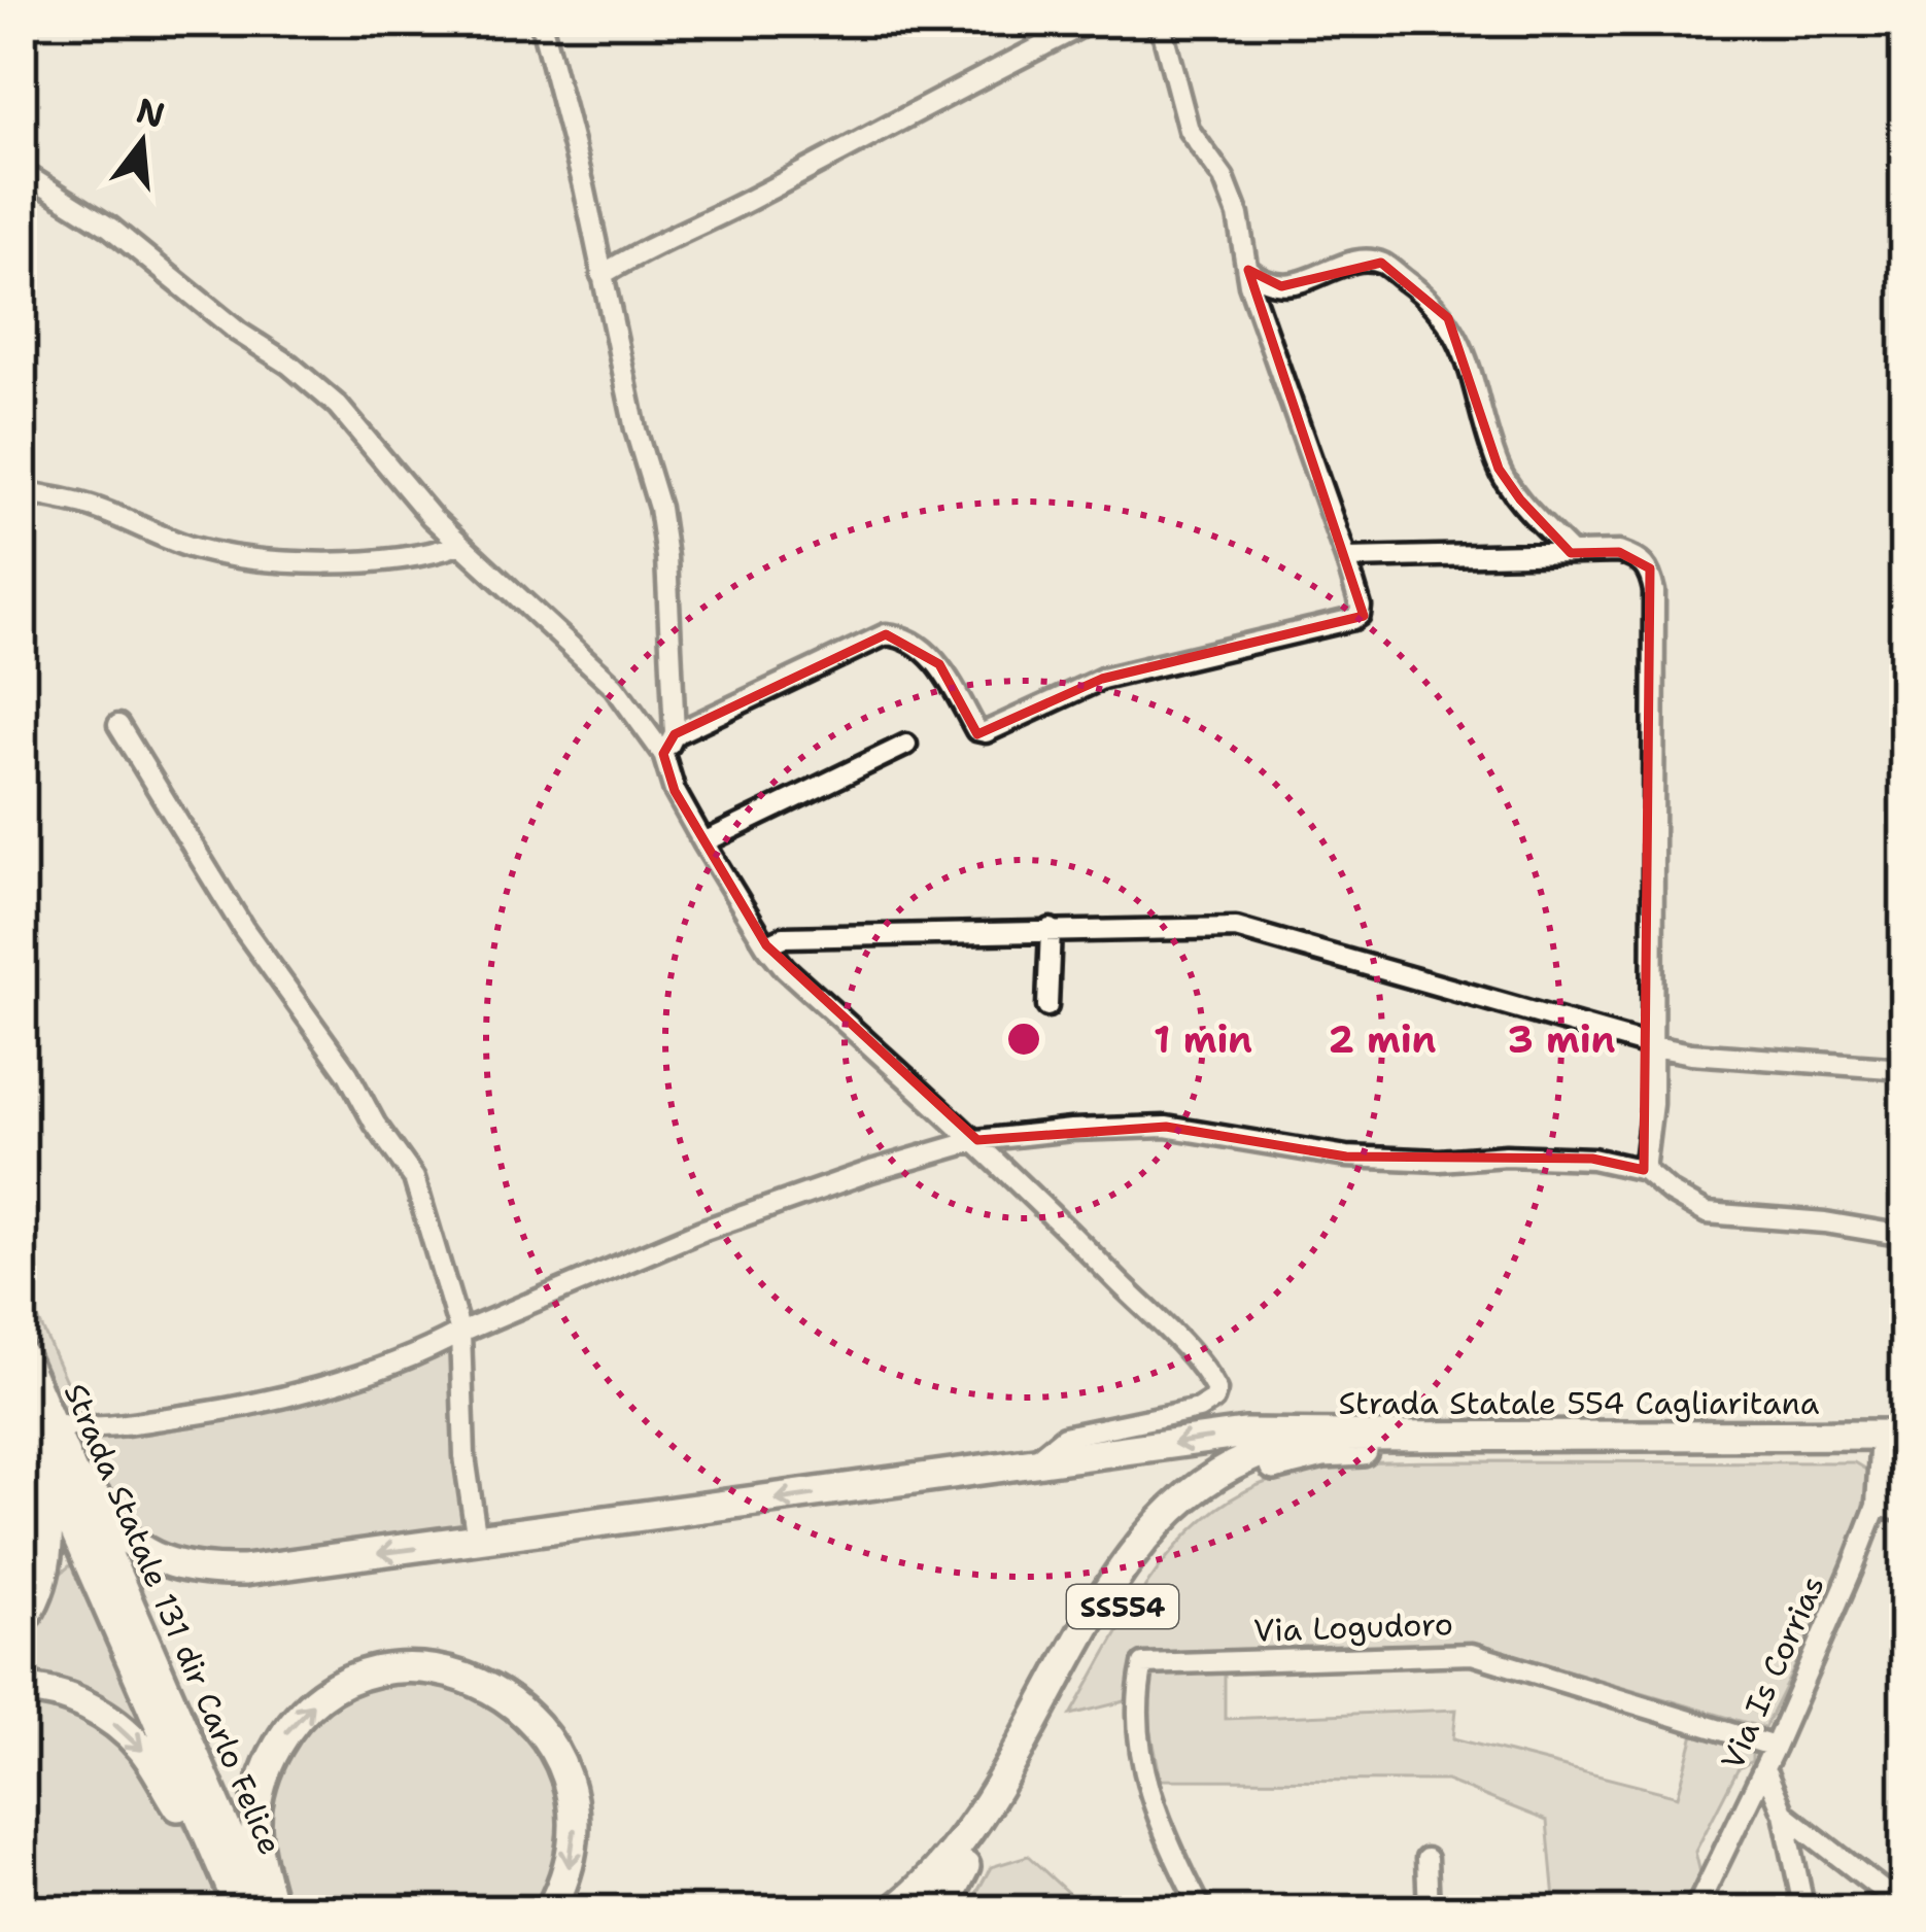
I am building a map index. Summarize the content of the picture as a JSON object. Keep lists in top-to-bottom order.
{
  "streets": {
    "highway": ["Strada Statale 554 Cagliaritana", "SS554", "Strada Statale 131 dir Carlo Felice"],
    "street": ["Via Logudoro", "Via Is Corrias"]
  },
  "crossings": [
    ["Strada Statale 554 Cagliaritana", "Via Is Corrias"],
    ["Via Logudoro", "Via Is Corrias"]
  ],
  "north": "top",
  "rings": ["1 min", "2 min", "3 min"]
}
